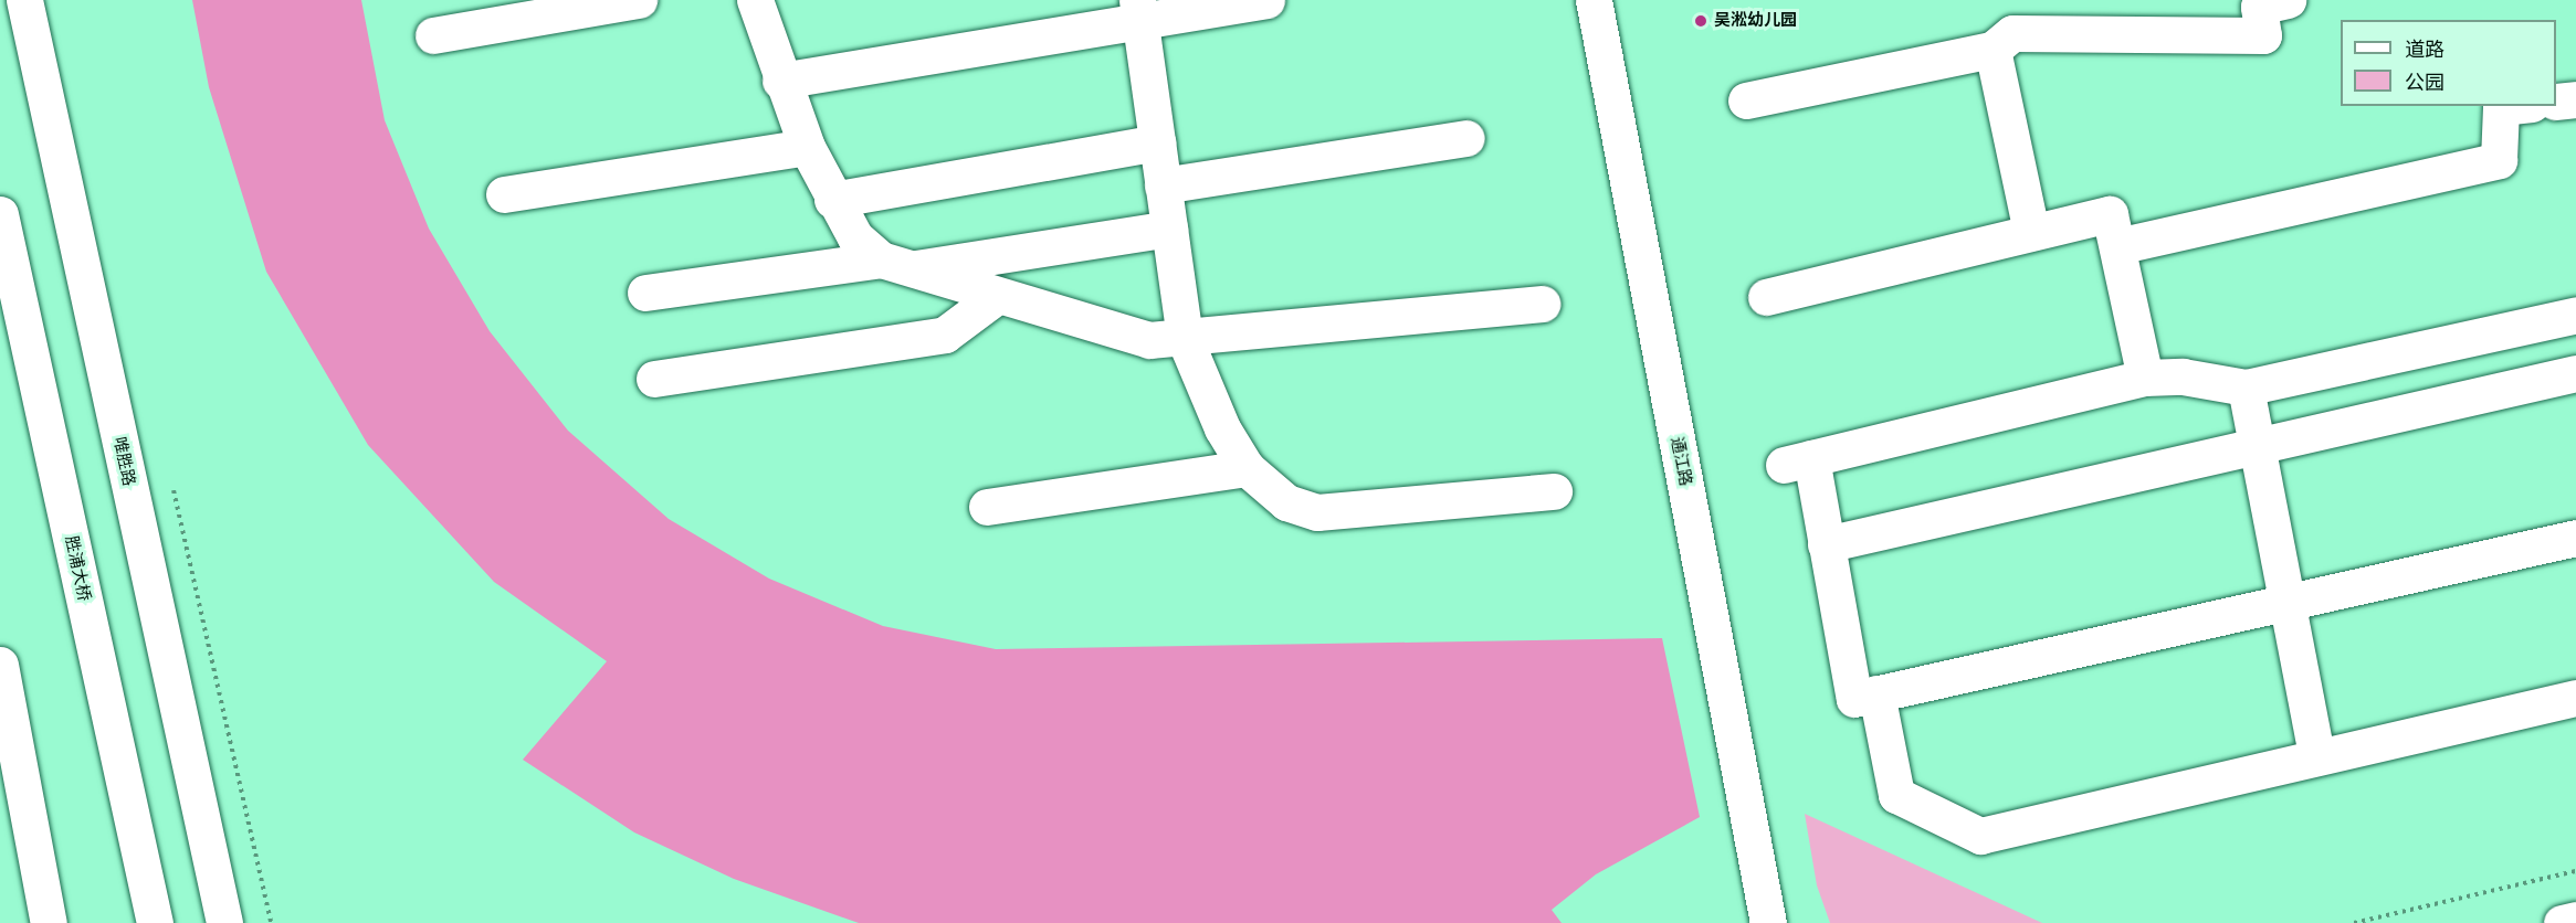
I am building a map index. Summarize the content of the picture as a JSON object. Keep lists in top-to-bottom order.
{
  "streets": {
    "street": ["唯胜路", "通江路", "胜浦大桥"]
  },
  "places": ["吴淞幼儿园"],
  "legend": ["道路", "公园"]
}
